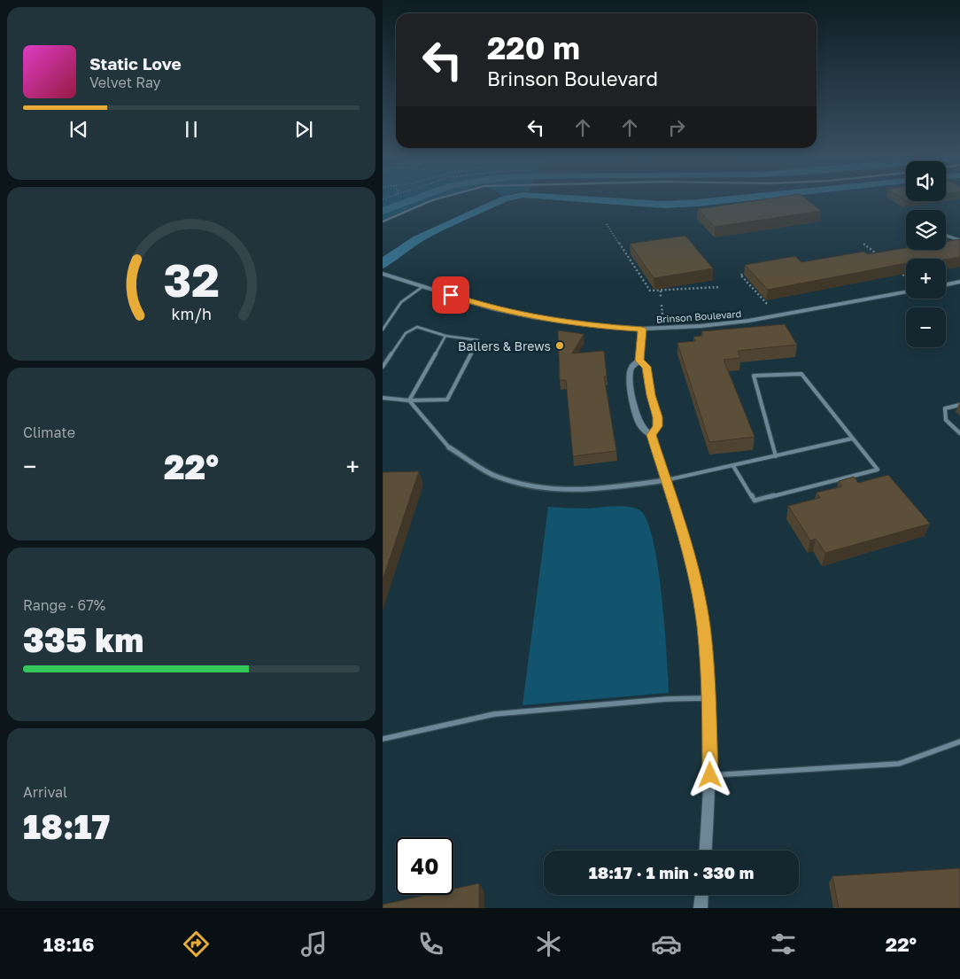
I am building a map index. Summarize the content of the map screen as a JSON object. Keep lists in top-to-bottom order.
{
  "streets": {
    "street": ["Brinson Boulevard"]
  },
  "places": ["Ballers & Brews"],
  "page": {
    "turn": ["220 m", "Brinson Boulevard"],
    "song": ["Static Love", "Velvet Ray"],
    "map_buttons": ["+", "−"],
    "tile": [
      "Climate",
      ["Range · 67%", "335 km"],
      ["Arrival", "18:17"]
    ],
    "heat": ["−", "22°", "+"],
    "limit": "40",
    "trip": "18:17 · 1 min · 330 m",
    "tabs": ["18:16", "22°"],
    "gauge": ["32", "km/h"]
  }
}
